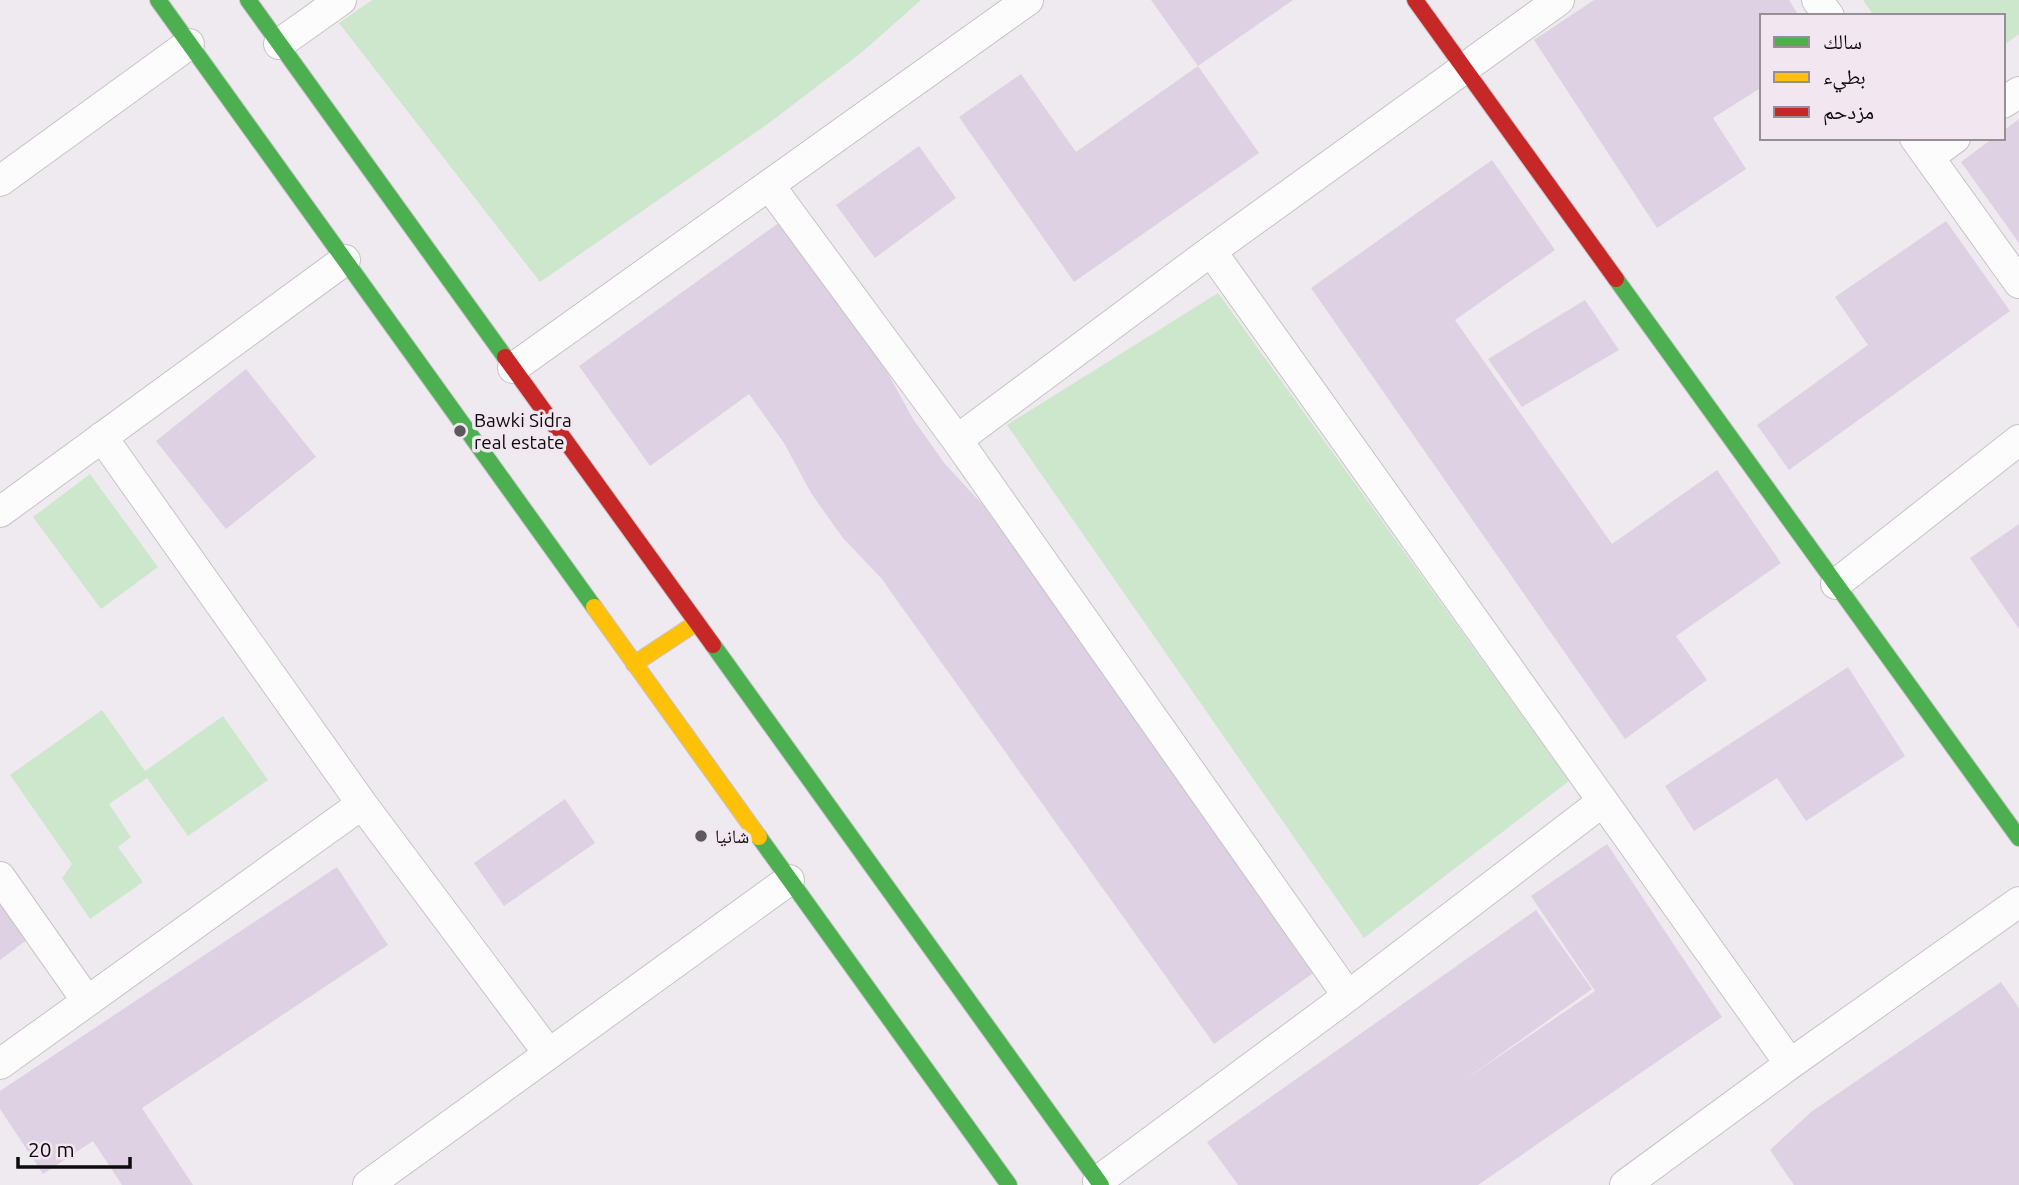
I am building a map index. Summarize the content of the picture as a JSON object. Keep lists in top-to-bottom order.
{
  "places": ["Bawki Sidra real estate", "شانيا"],
  "legend": ["سالك", "بطيء", "مزدحم"],
  "scale_bar": "20 m"
}
